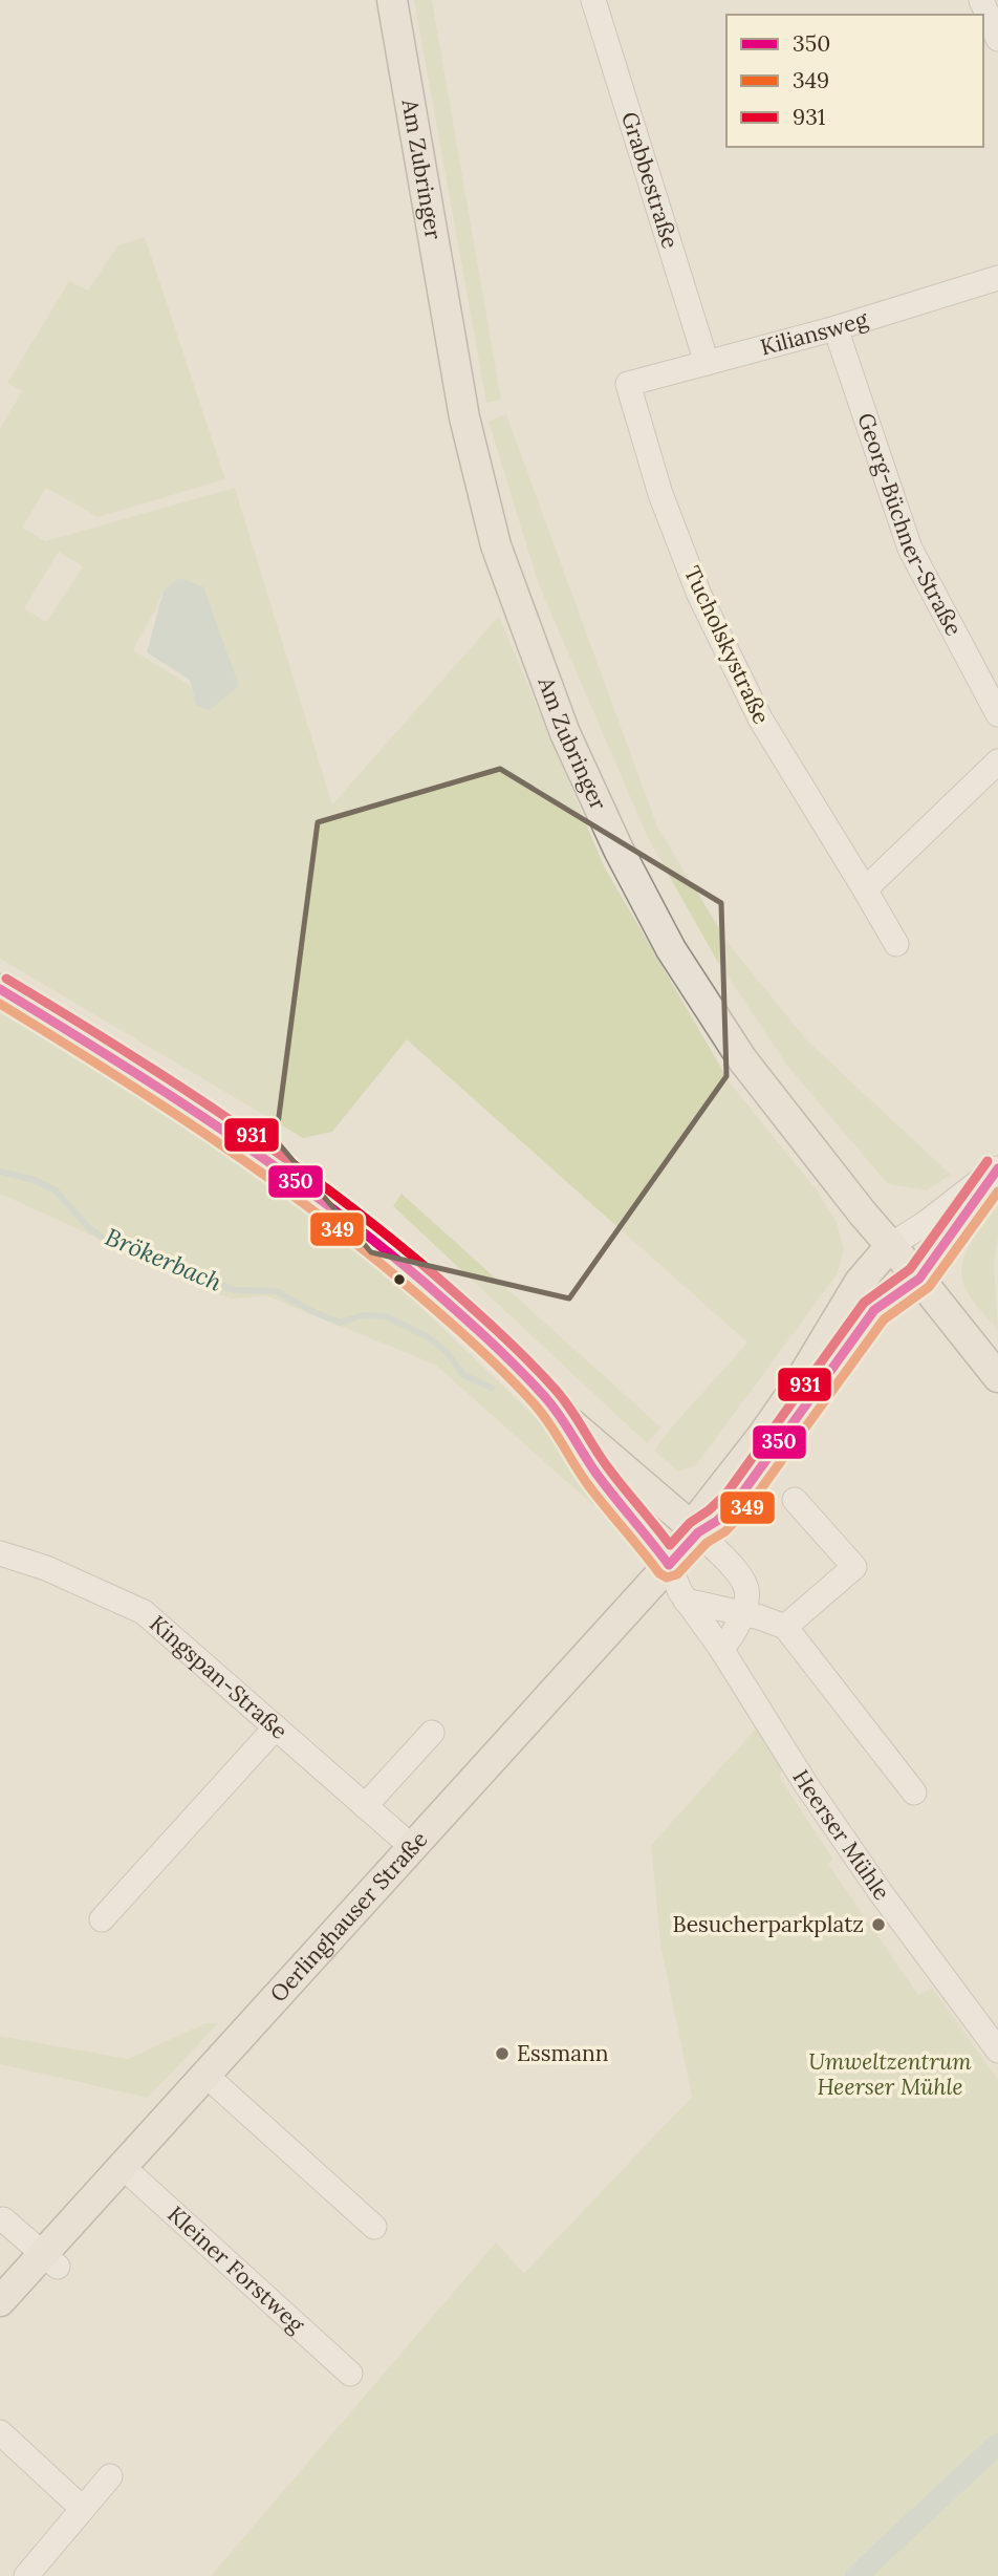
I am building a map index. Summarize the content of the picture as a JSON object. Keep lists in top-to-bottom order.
{
  "streets": {
    "main road": ["Am Zubringer", "Oerlinghauser Straße"],
    "street": [
      "Grabbestraße",
      "Kiliansweg",
      "Georg-Büchner-Straße",
      "Tucholskystraße",
      "Kingspan-Straße",
      "Heerser Mühle",
      "Kleiner Forstweg"
    ]
  },
  "crossings": [
    ["Am Zubringer", "Oerlinghauser Straße"],
    ["Grabbestraße", "Kiliansweg"],
    ["Kiliansweg", "Georg-Büchner-Straße"],
    ["Kiliansweg", "Tucholskystraße"],
    ["Kingspan-Straße", "Oerlinghauser Straße"],
    ["Heerser Mühle", "Oerlinghauser Straße"],
    ["Oerlinghauser Straße", "Kleiner Forstweg"]
  ],
  "water": ["Brökerbach"],
  "parks": ["Umweltzentrum Heerser Mühle"],
  "places": ["Besucherparkplatz", "Essmann"],
  "lines": ["transit line 931", "transit line 350", "transit line 349"],
  "legend": ["350", "349", "931"]
}
